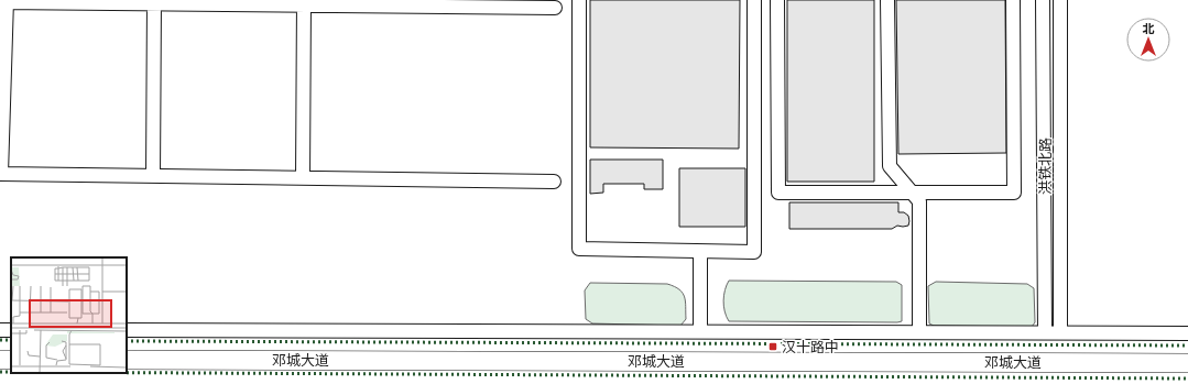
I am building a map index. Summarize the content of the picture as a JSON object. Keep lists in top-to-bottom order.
{
  "streets": {
    "highway": ["邓城大道"],
    "street": ["洪铁北路"]
  },
  "places": {
    "transit": ["汉十路中"]
  },
  "north": "top"
}
